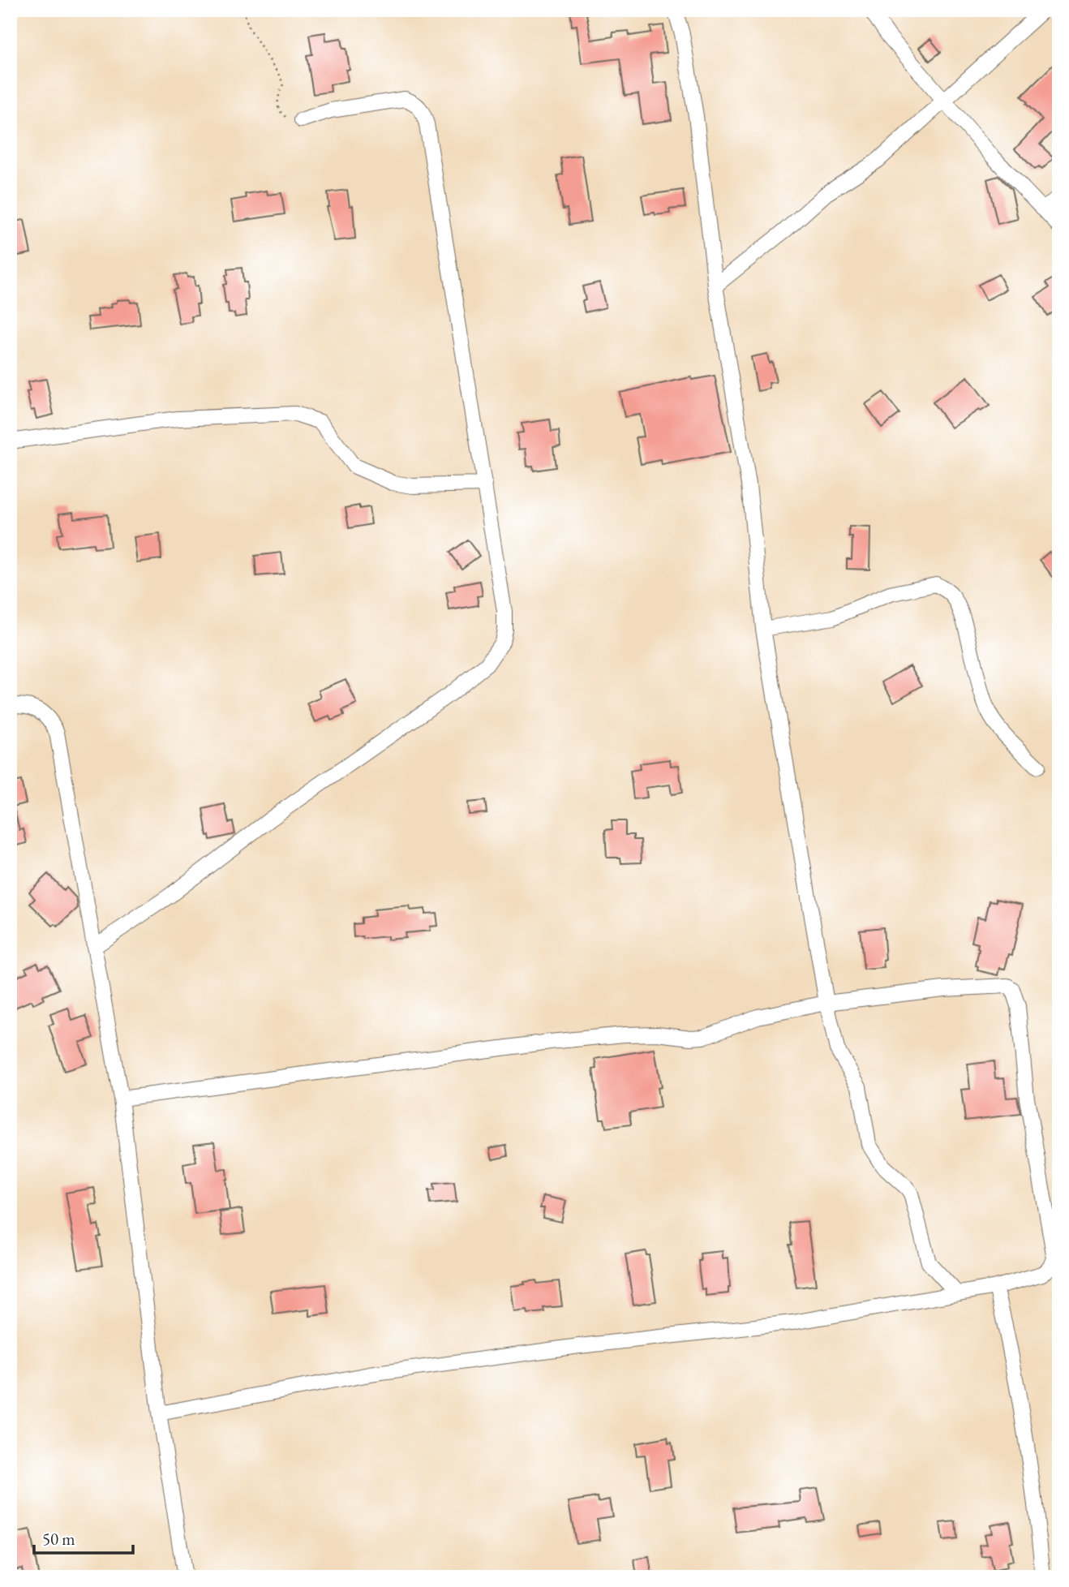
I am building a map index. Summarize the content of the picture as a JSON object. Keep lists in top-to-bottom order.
{
  "scale_bar": "50 m"
}
